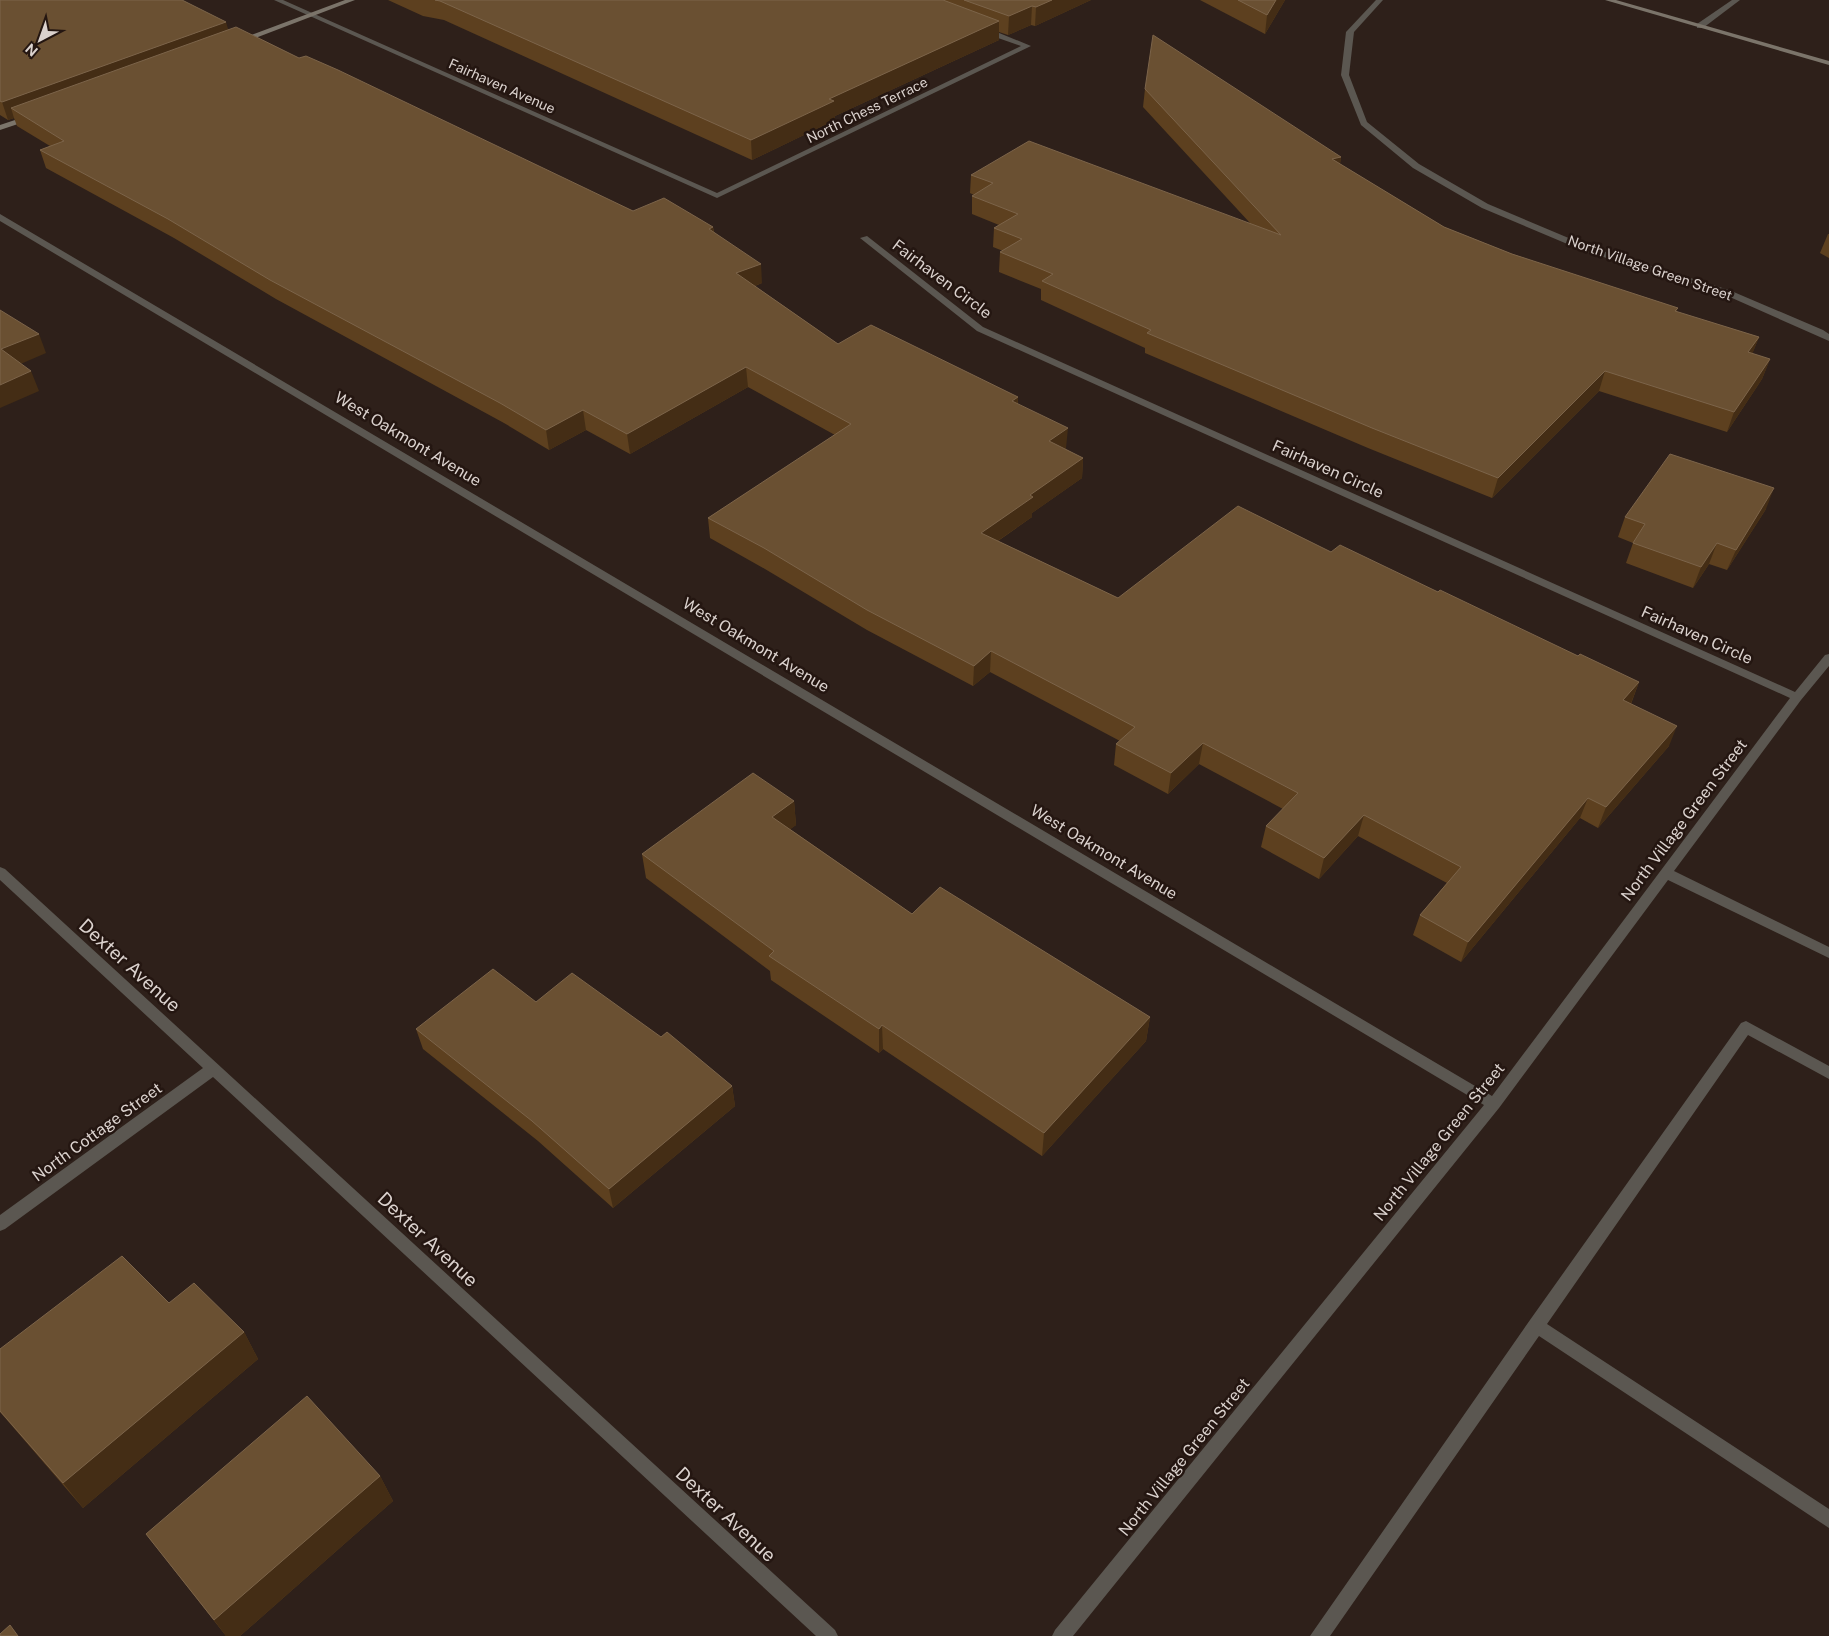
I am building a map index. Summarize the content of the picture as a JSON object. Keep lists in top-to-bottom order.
{
  "streets": {
    "street": [
      "Fairhaven Avenue",
      "North Chess Terrace",
      "North Village Green Street",
      "Fairhaven Circle",
      "West Oakmont Avenue",
      "Dexter Avenue",
      "North Cottage Street"
    ]
  },
  "crossings": [
    ["Fairhaven Avenue", "North Chess Terrace"],
    ["North Village Green Street", "Fairhaven Circle"],
    ["North Village Green Street", "West Oakmont Avenue"],
    ["Dexter Avenue", "North Cottage Street"]
  ],
  "north": "bottom left"
}
